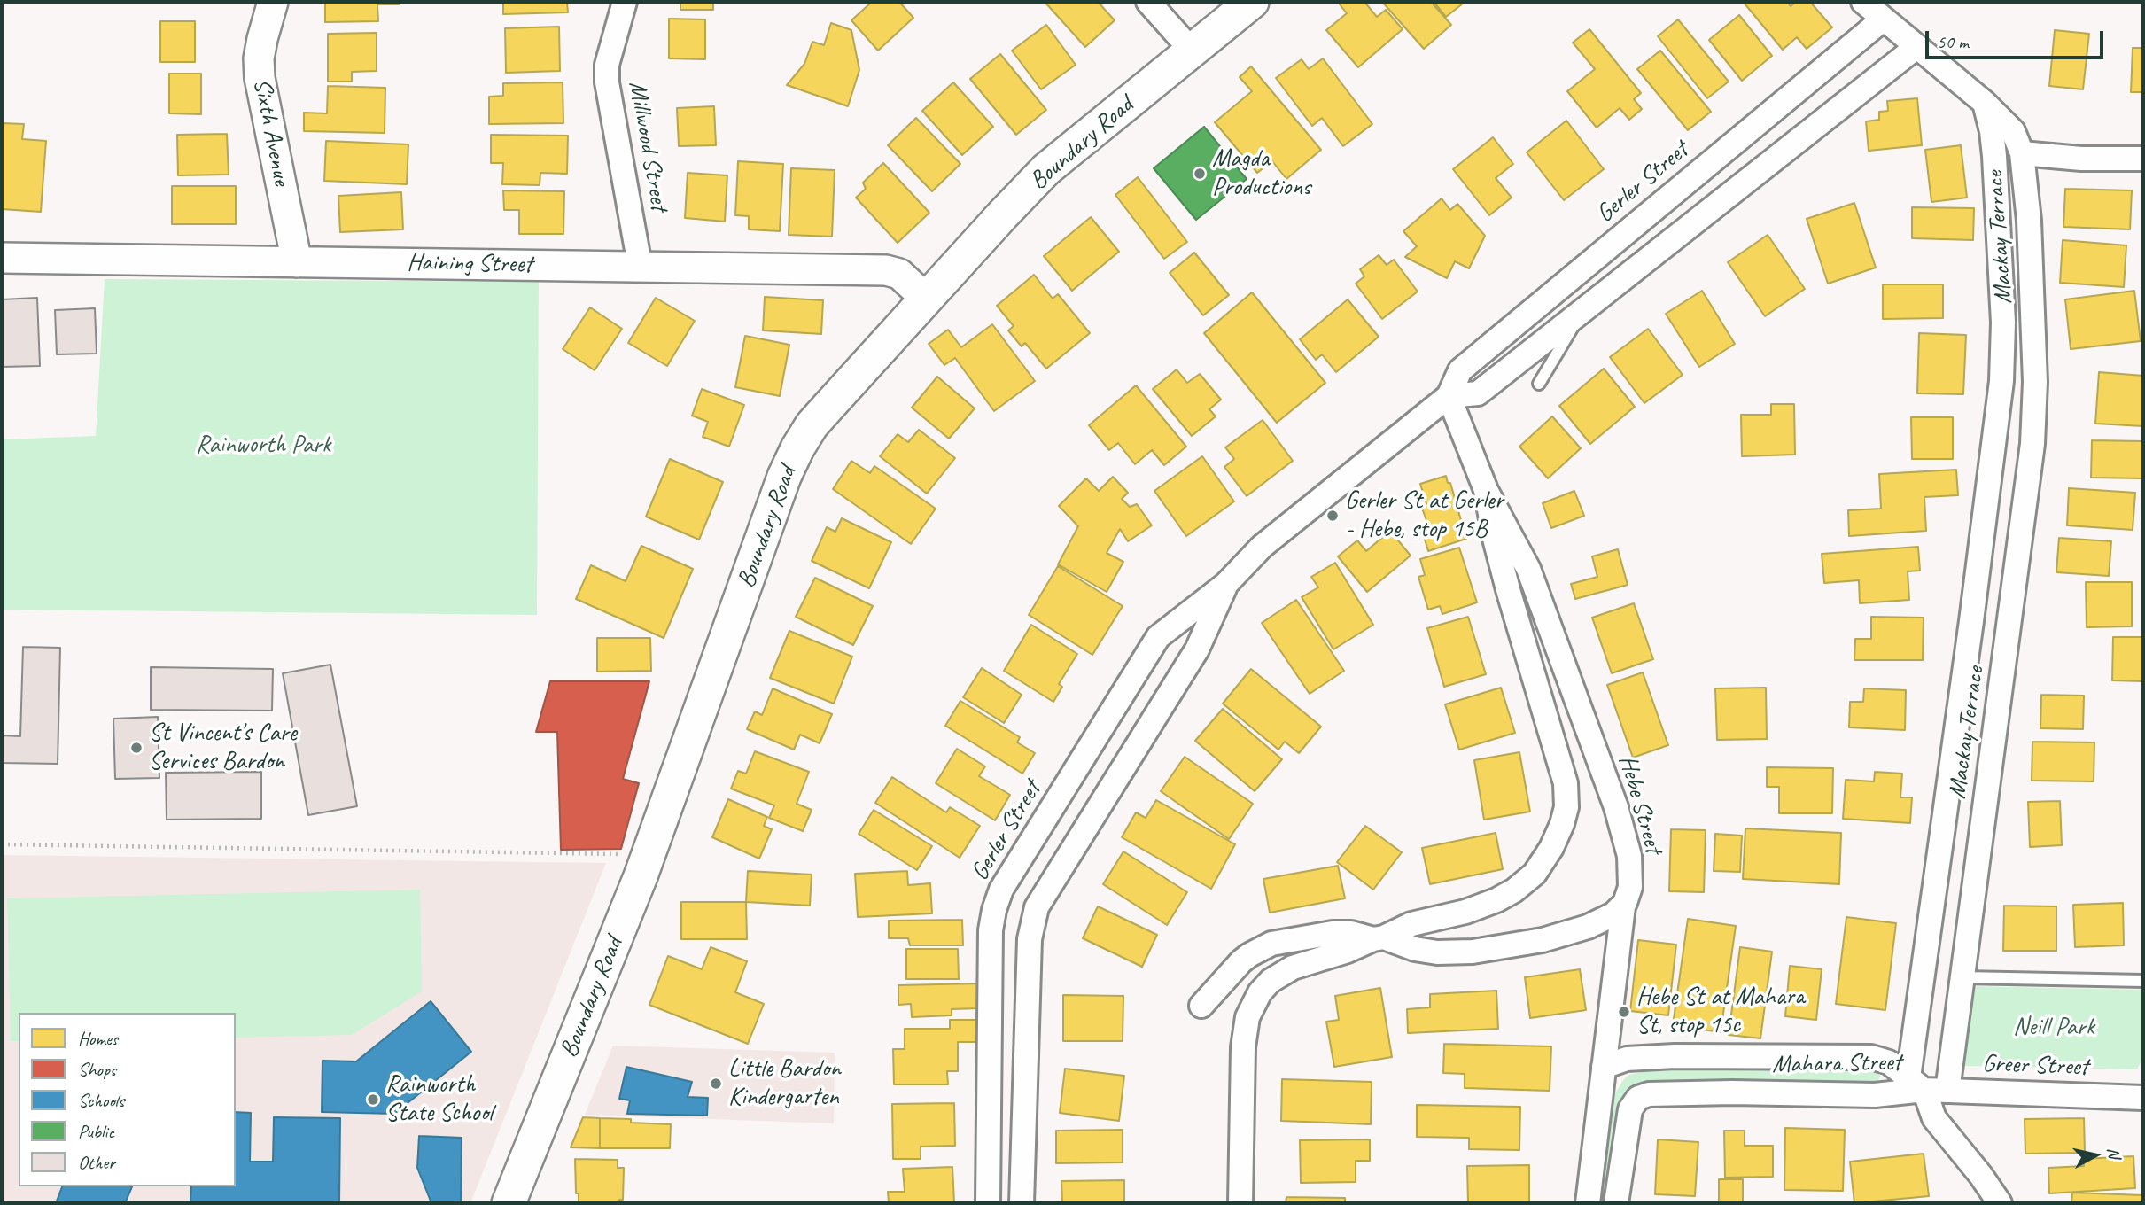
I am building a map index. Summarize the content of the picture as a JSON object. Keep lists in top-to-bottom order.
{
  "streets": {
    "main road": ["Boundary Road"],
    "street": [
      "Sixth Avenue",
      "Millwood Street",
      "Gerler Street",
      "Mackay Terrace",
      "Haining Street",
      "Hebe Street",
      "Mahara Street",
      "Greer Street"
    ]
  },
  "crossings": [
    ["Sixth Avenue", "Haining Street"],
    ["Boundary Road", "Haining Street"],
    ["Millwood Street", "Haining Street"],
    ["Gerler Street", "Mackay Terrace"],
    ["Gerler Street", "Hebe Street"],
    ["Mackay Terrace", "Mahara Street"],
    ["Mackay Terrace", "Greer Street"],
    ["Mahara Street", "Greer Street"]
  ],
  "parks": ["Rainworth Park", "Neill Park"],
  "places": [
    "Magda Productions",
    "Gerler St at Gerler - Hebe, stop 15B",
    "St Vincent's Care Services Bardon",
    "Hebe St at Mahara St, stop 15c",
    "Little Bardon Kindergarten",
    "Rainworth State School"
  ],
  "legend": [
    "Homes",
    "Shops",
    "Schools",
    "Public",
    "Other"
  ],
  "scale_bar": "50 m",
  "north": "right"
}
